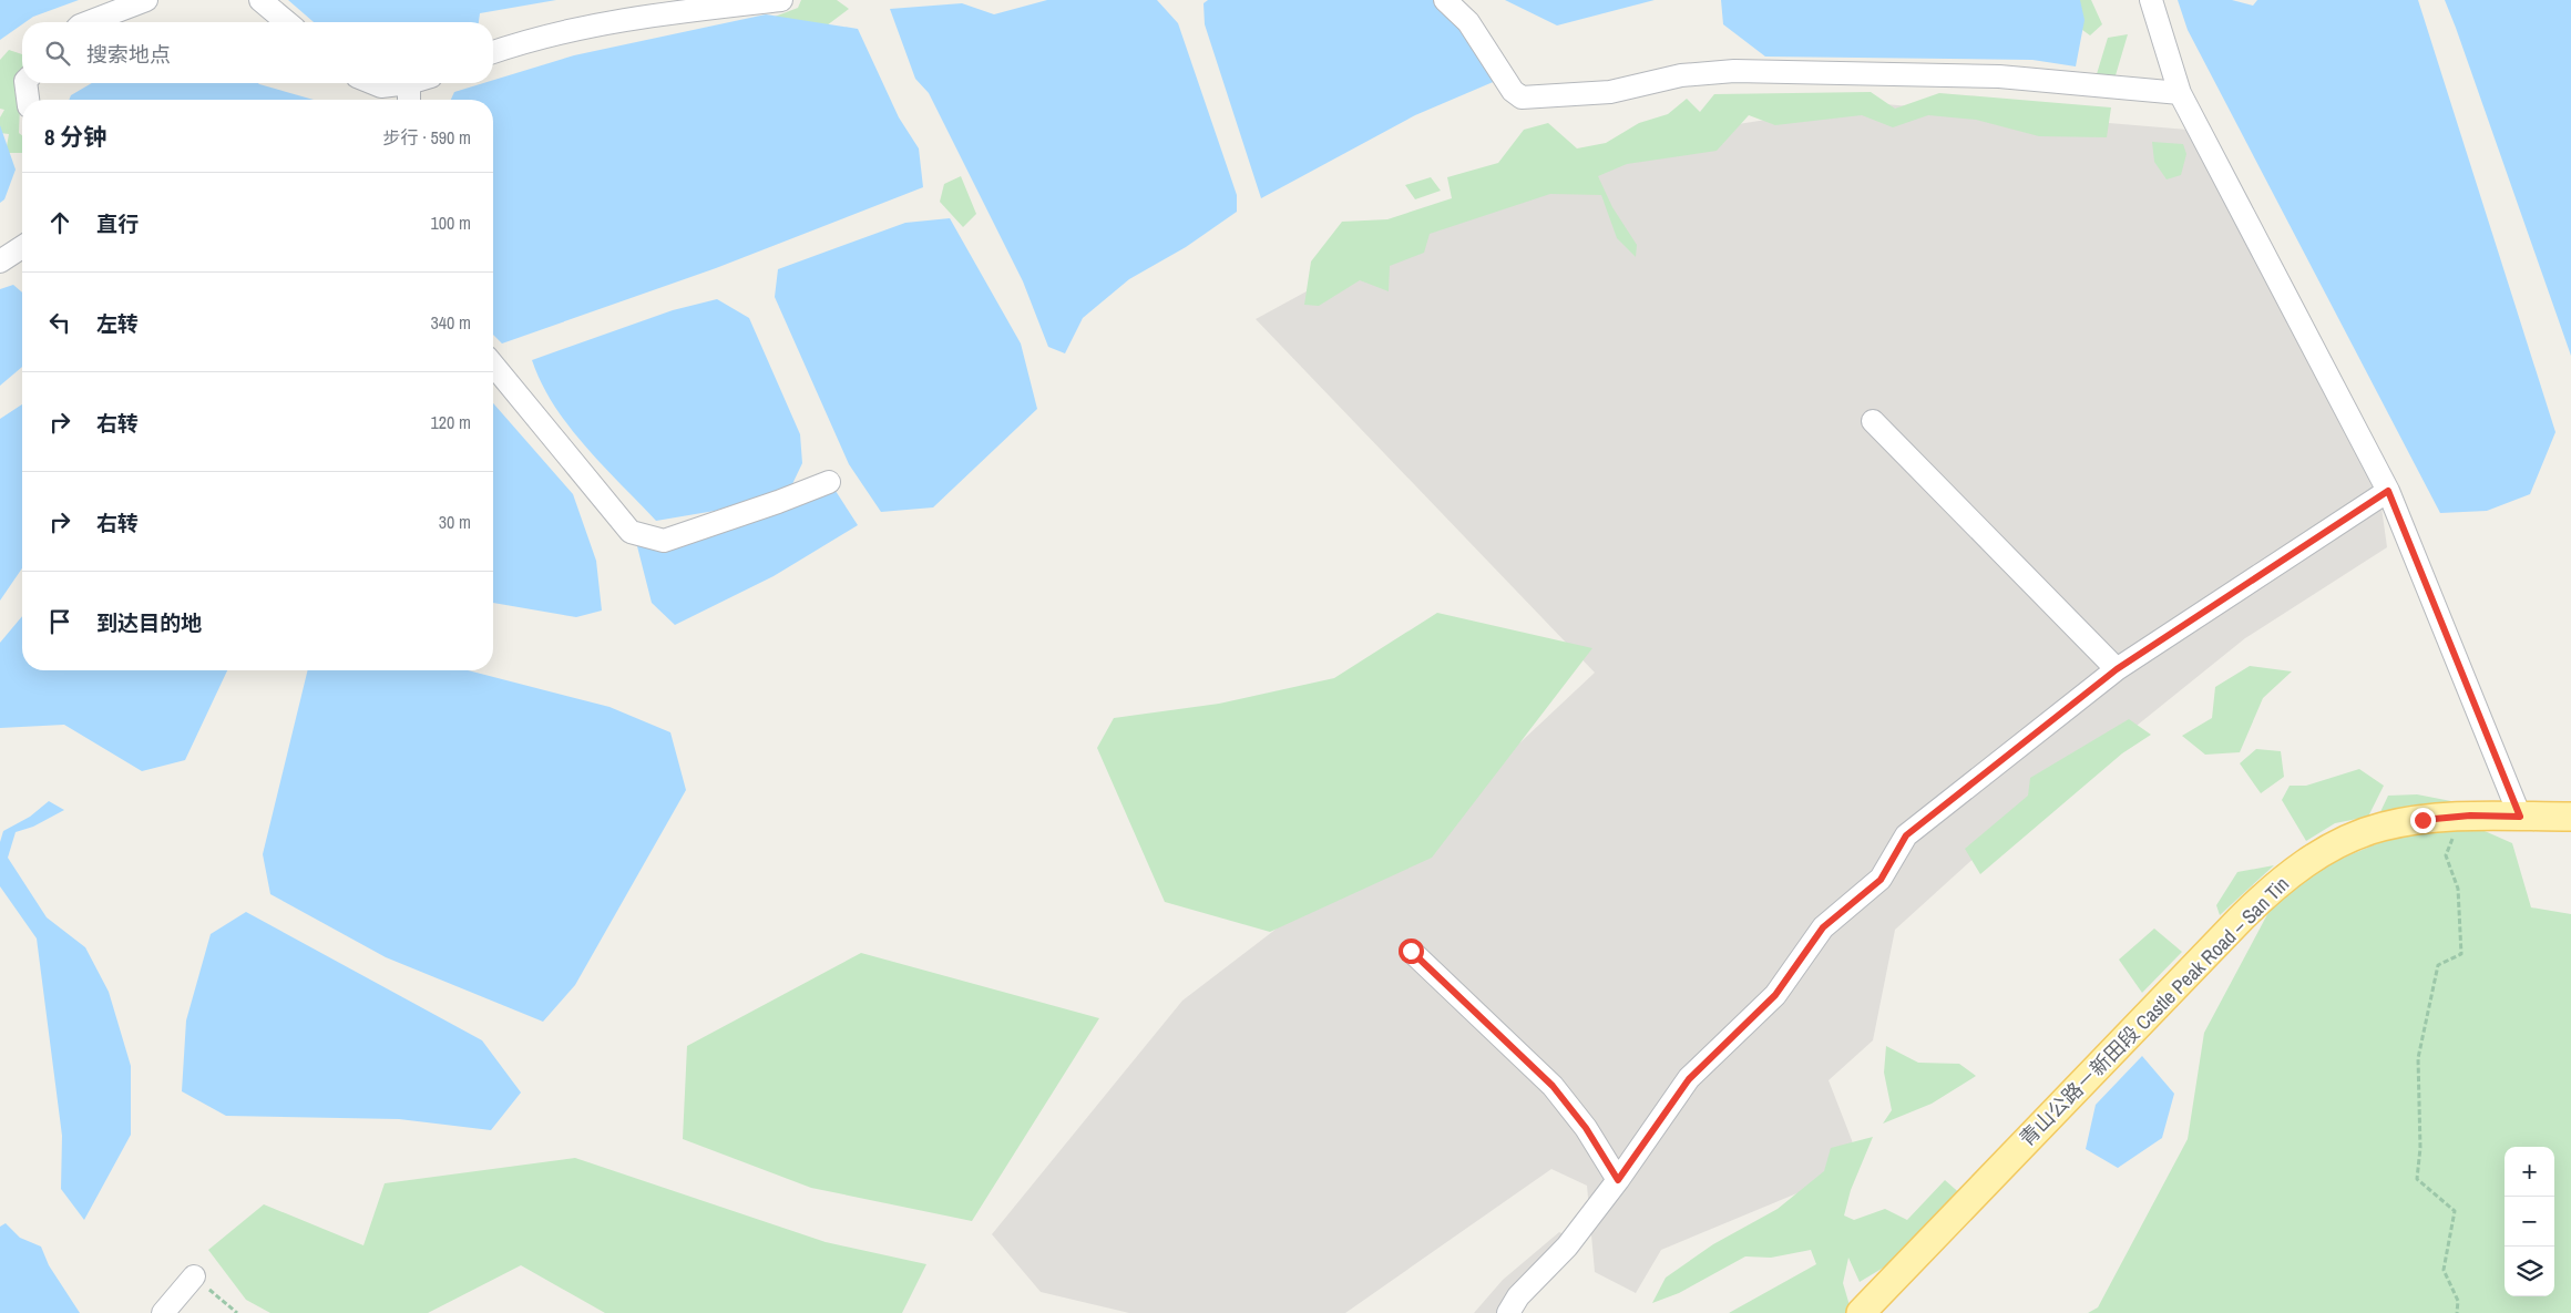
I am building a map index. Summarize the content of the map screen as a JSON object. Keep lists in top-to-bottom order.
{
  "streets": {
    "main road": ["青山公路－新田段 Castle Peak Road – San Tin"]
  },
  "page": {
    "search": "搜索地点",
    "heading": ["8 分钟", "步行 · 590 m"],
    "list": [
      ["直行", "100 m"],
      ["左转", "340 m"],
      ["右转", "120 m"],
      ["右转", "30 m"],
      "到达目的地"
    ],
    "map_buttons": ["+", "−"]
  }
}
